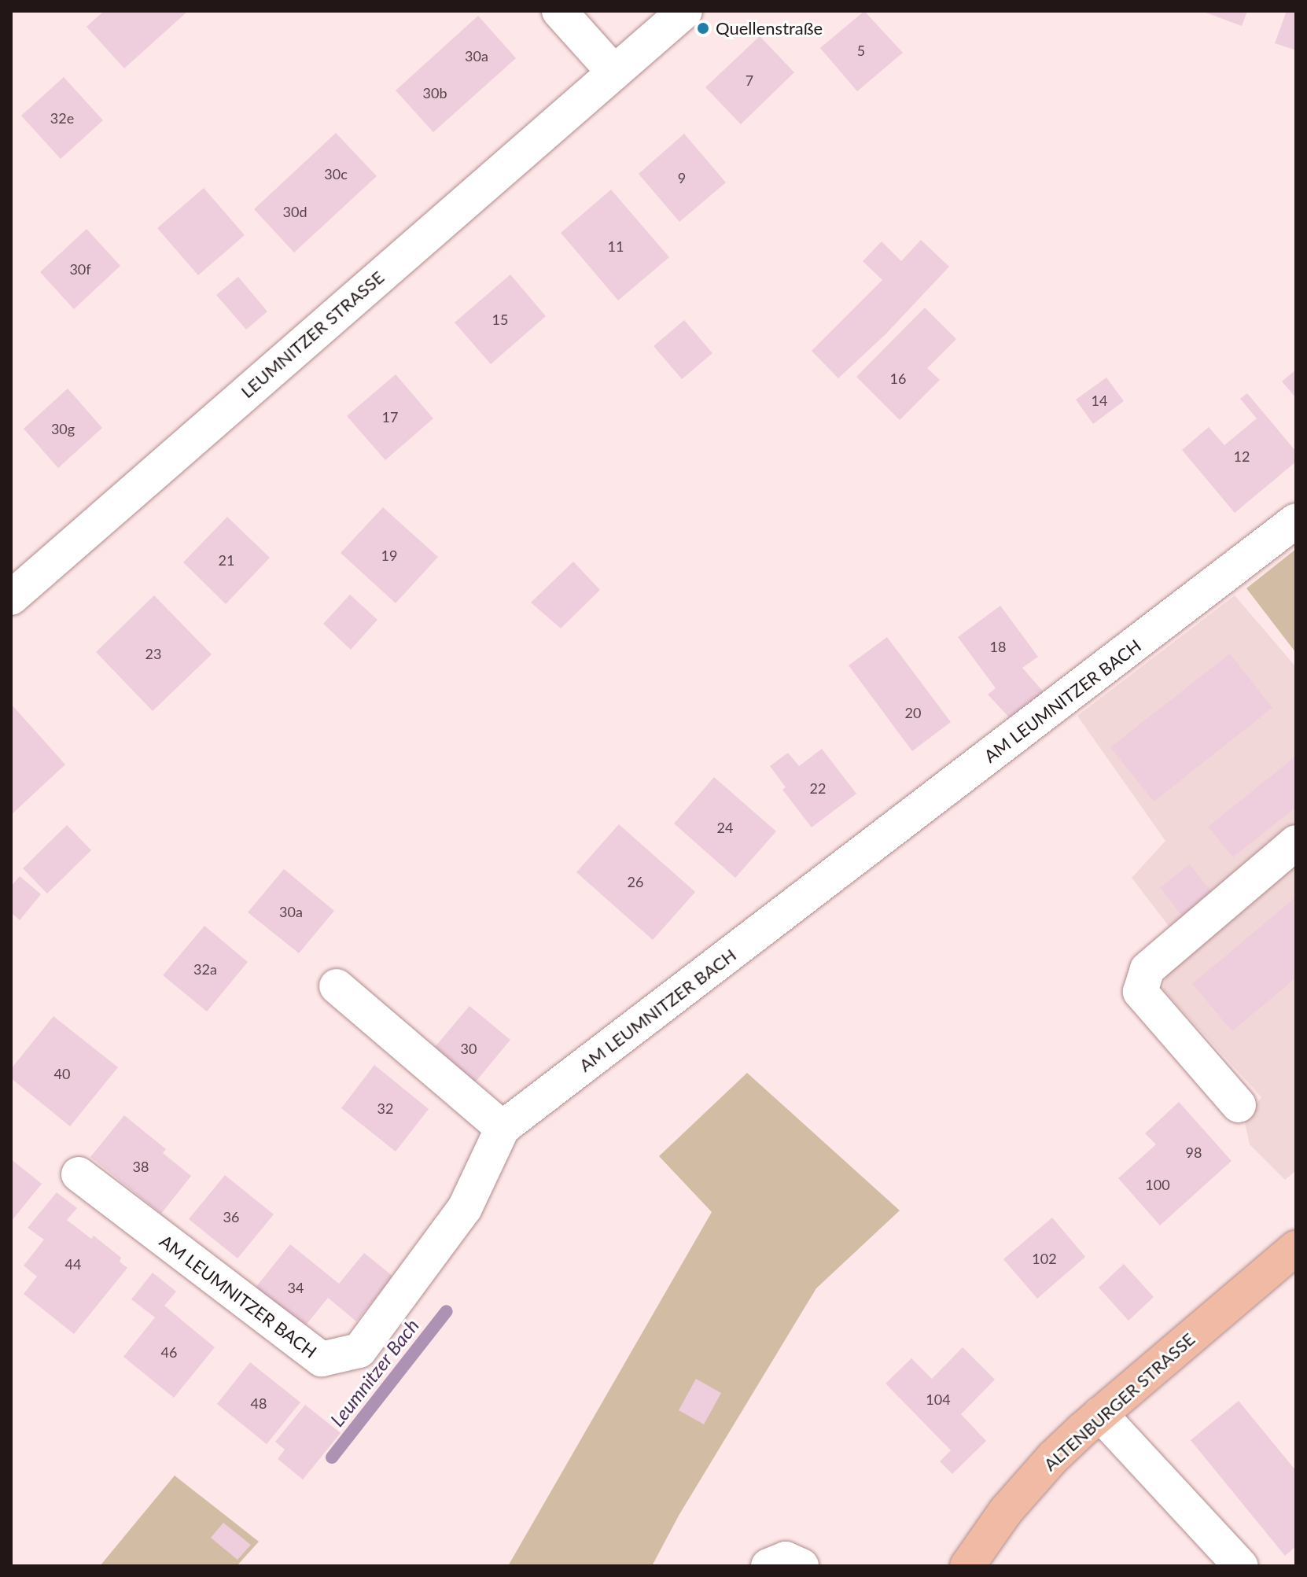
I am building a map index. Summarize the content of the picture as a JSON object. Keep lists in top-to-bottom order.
{
  "streets": {
    "main road": ["ALTENBURGER STRASSE"],
    "street": ["LEUMNITZER STRASSE", "AM LEUMNITZER BACH"]
  },
  "water": ["Leumnitzer Bach"],
  "places": ["Quellenstraße"],
  "house_numbers": [
    "5",
    "30a",
    "7",
    "30b",
    "32e",
    "30c",
    "9",
    "30d",
    "11",
    "30f",
    "15",
    "16",
    "14",
    "17",
    "30g",
    "12",
    "19",
    "21",
    "18",
    "23",
    "20",
    "22",
    "24",
    "26",
    "30a",
    "32a",
    "30",
    "40",
    "32",
    "98",
    "38",
    "100",
    "36",
    "102",
    "44",
    "34",
    "46",
    "104",
    "48"
  ]
}
